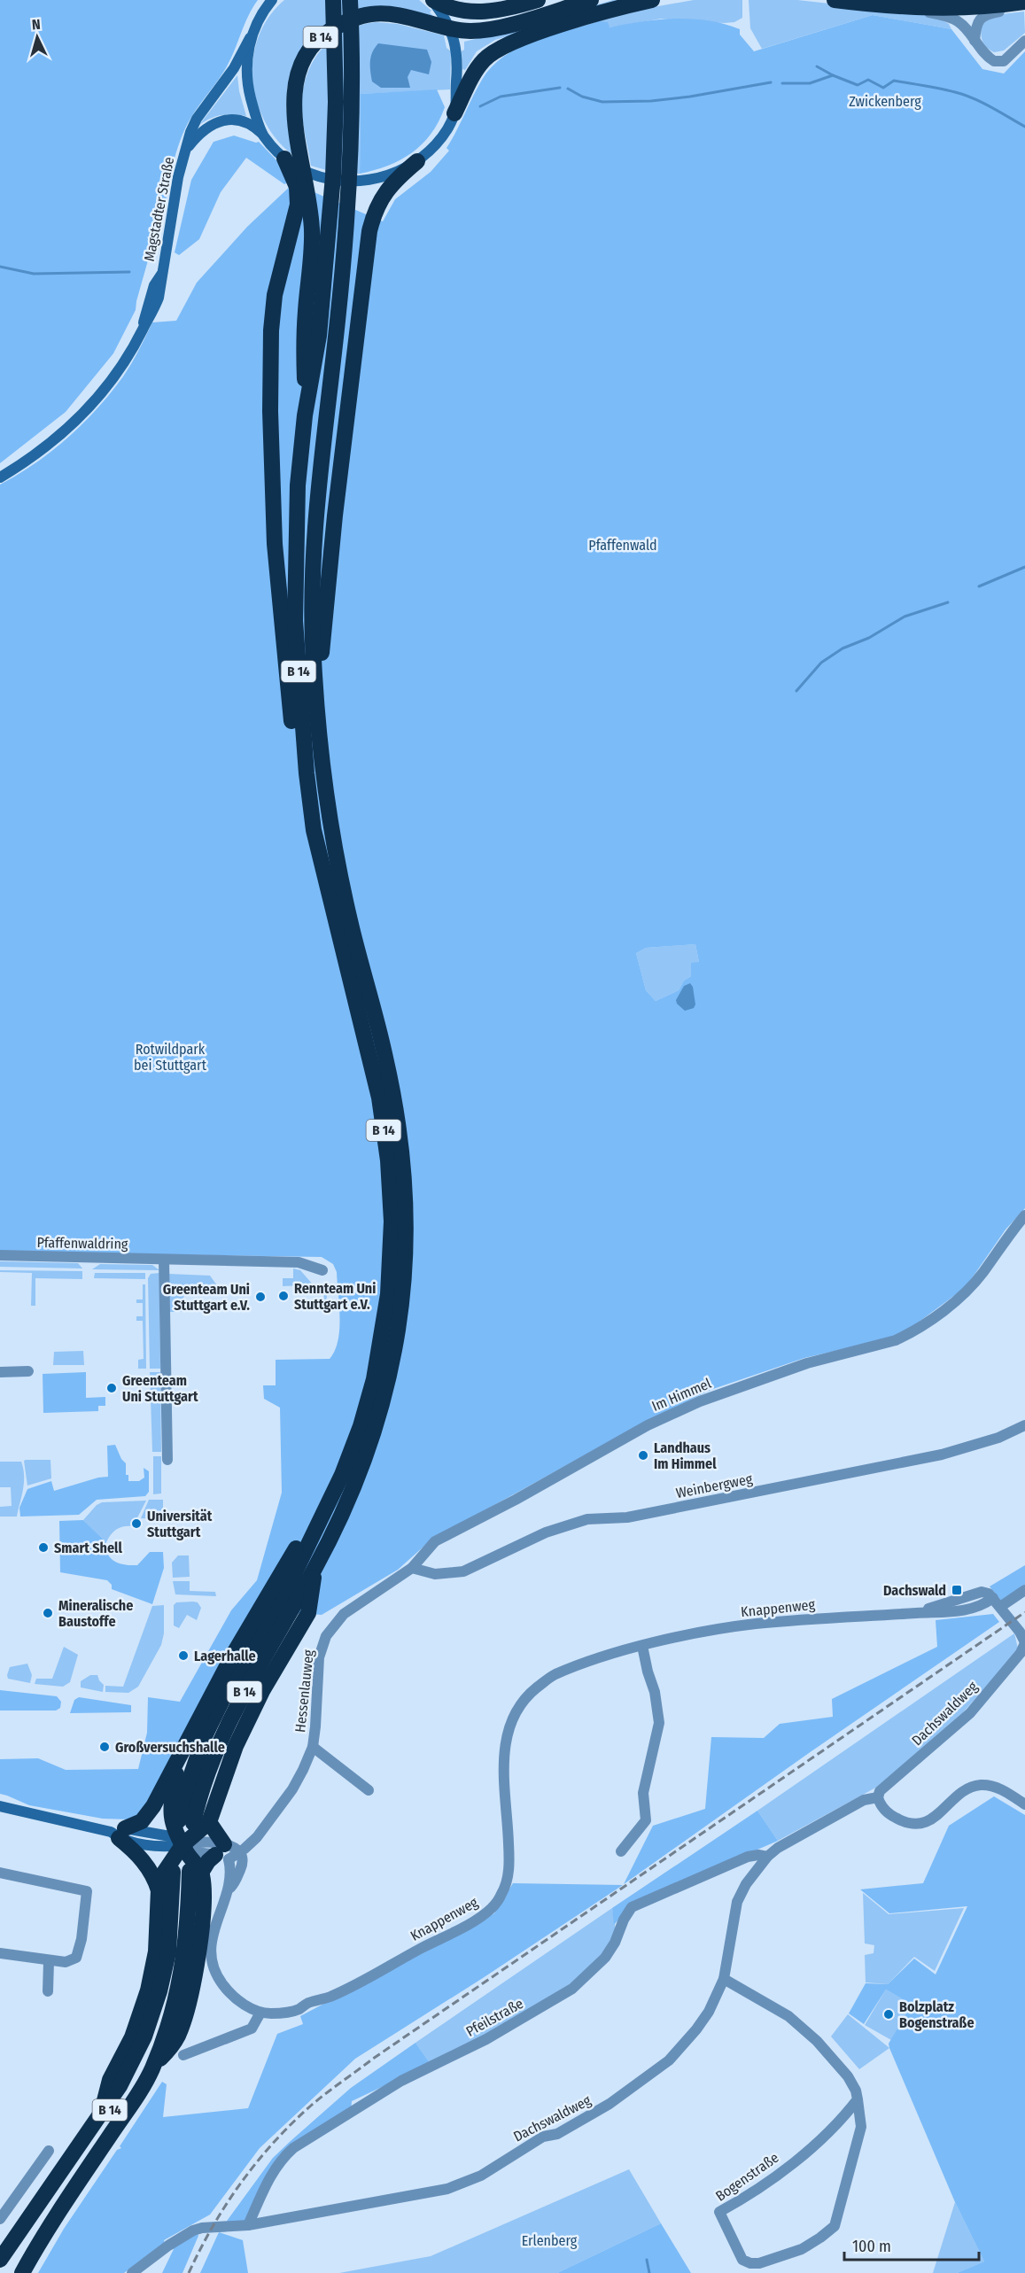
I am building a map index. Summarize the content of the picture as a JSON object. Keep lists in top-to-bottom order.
{
  "streets": {
    "highway": ["B 14"],
    "main road": ["Magstadter Straße"],
    "street": [
      "Pfaffenwaldring",
      "Im Himmel",
      "Weinbergweg",
      "Knappenweg",
      "Hessenlauweg",
      "Dachswaldweg",
      "Pfeilstraße",
      "Bogenstraße"
    ]
  },
  "crossings": [
    ["Im Himmel", "Weinbergweg"],
    ["Im Himmel", "Hessenlauweg"],
    ["Knappenweg", "Dachswaldweg"],
    ["Dachswaldweg", "Pfeilstraße"],
    ["Dachswaldweg", "Bogenstraße"]
  ],
  "parks": [
    "Zwickenberg",
    "Pfaffenwald",
    "Rotwildpark bei Stuttgart",
    "Erlenberg"
  ],
  "places": {
    "other": [
      "Rennteam Uni Stuttgart e.V.",
      "Greenteam Uni Stuttgart e.V.",
      "Greenteam Uni Stuttgart",
      "Landhaus Im Himmel",
      "Universität Stuttgart",
      "Smart Shell",
      "Mineralische Baustoffe",
      "Lagerhalle",
      "Großversuchshalle",
      "Bolzplatz Bogenstraße"
    ],
    "transit": ["Dachswald"]
  },
  "scale_bar": "100 m",
  "north": "top"
}
